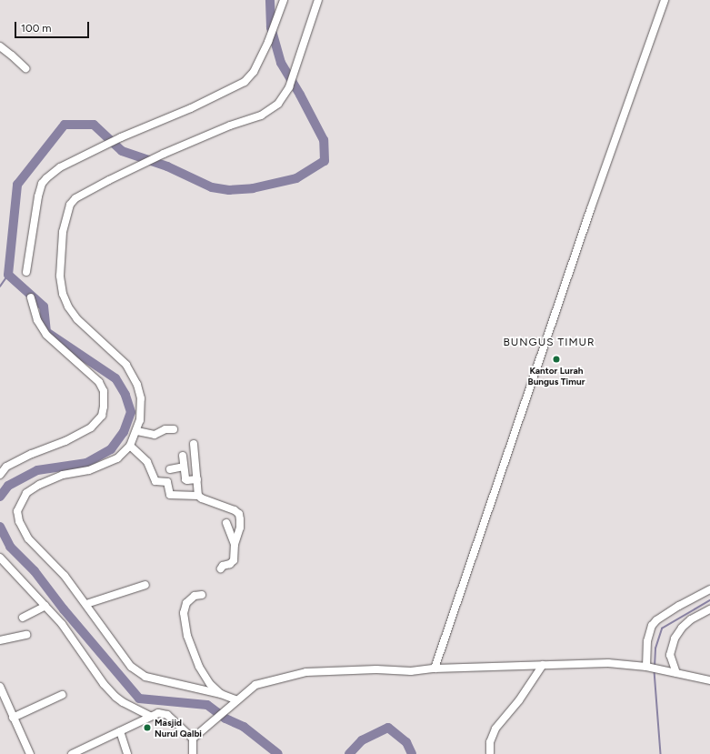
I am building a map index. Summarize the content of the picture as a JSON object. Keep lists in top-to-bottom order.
{
  "districts": ["BUNGUS TIMUR"],
  "places": ["Kantor Lurah Bungus Timur", "Masjid Nurul Qalbi"],
  "scale_bar": "100 m"
}
